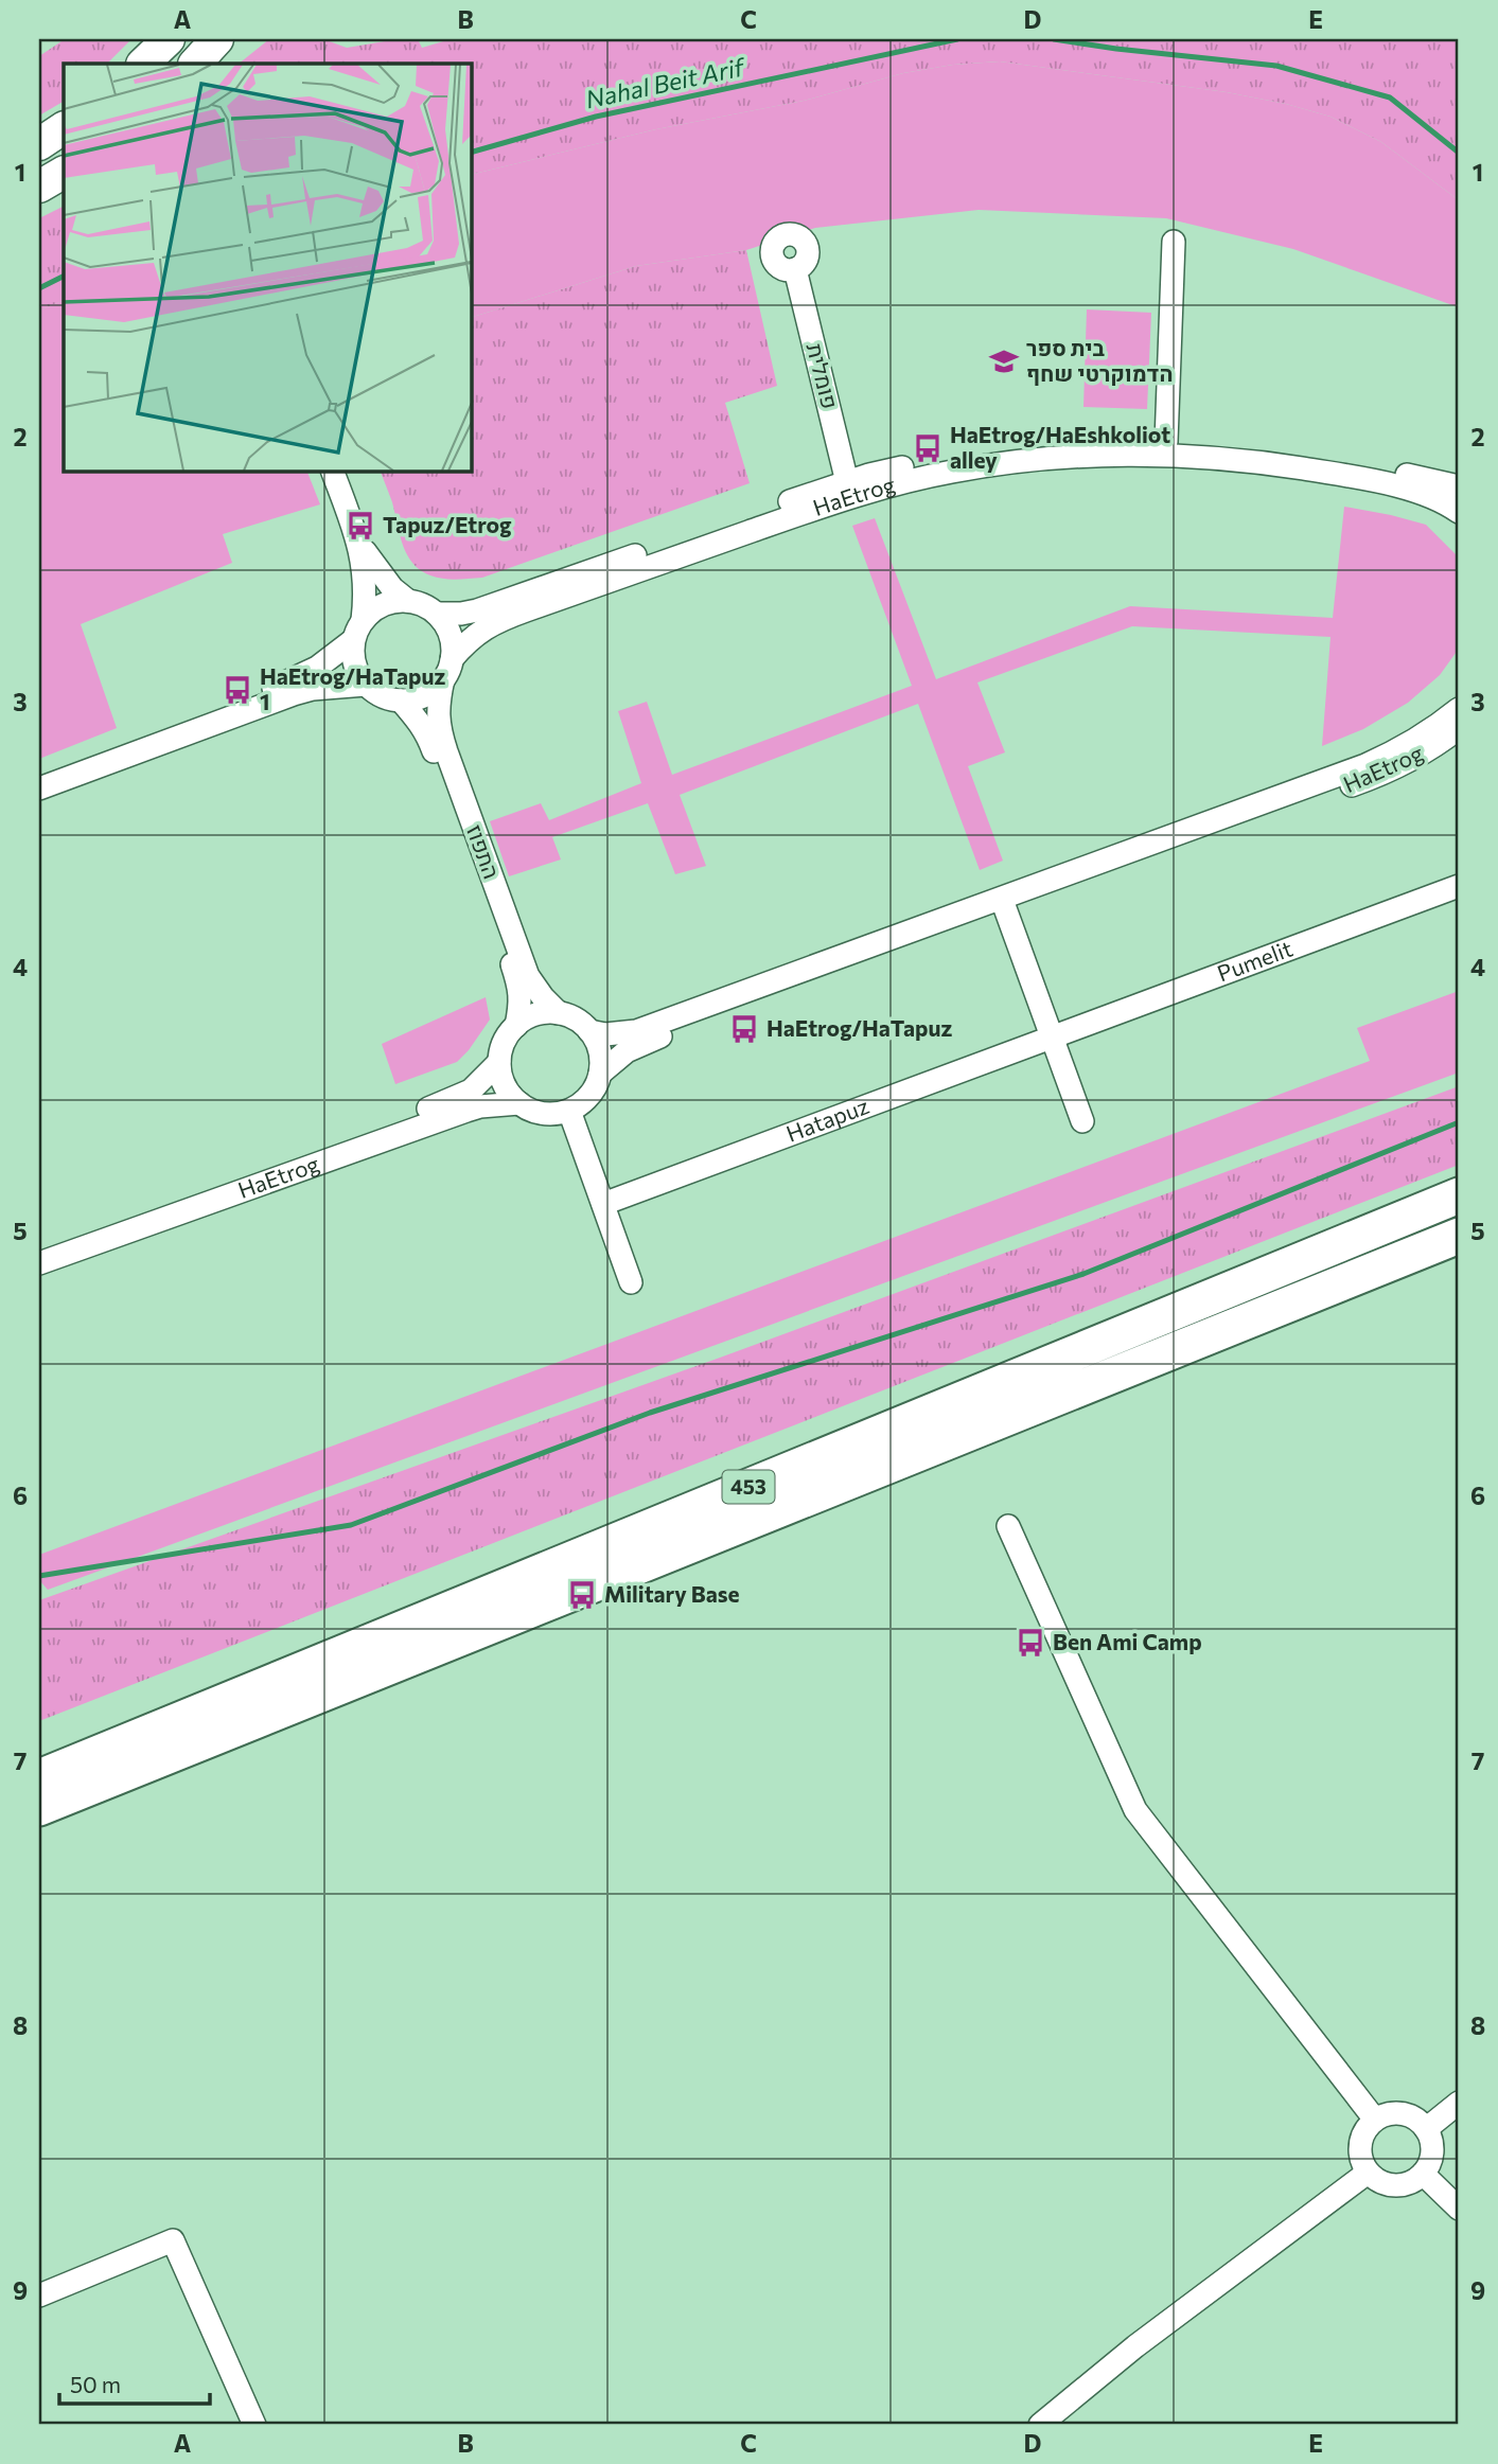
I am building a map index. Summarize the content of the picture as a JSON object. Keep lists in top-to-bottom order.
{
  "streets": {
    "main road": ["453"],
    "street": [
      "פומלית",
      "HaEtrog",
      "התפוז",
      "Pumelit",
      "Hatapuz"
    ]
  },
  "crossings": [
    ["פומלית", "HaEtrog"],
    ["HaEtrog", "התפוז"],
    ["Pumelit", "Hatapuz"]
  ],
  "water": ["Nahal Beit Arif"],
  "places": {
    "school or university": ["בית ספר הדמוקרטי שחף"],
    "bus stop": [
      "HaEtrog/HaEshkoliot alley",
      "Tapuz/Etrog",
      "HaEtrog/HaTapuz 1",
      "HaEtrog/HaTapuz",
      "Military Base",
      "Ben Ami Camp"
    ]
  },
  "scale_bar": "50 m",
  "grid": {
    "columns": [
      "A",
      "B",
      "C",
      "D",
      "E"
    ],
    "rows": [
      "1",
      "2",
      "3",
      "4",
      "5",
      "6",
      "7",
      "8",
      "9"
    ]
  }
}
